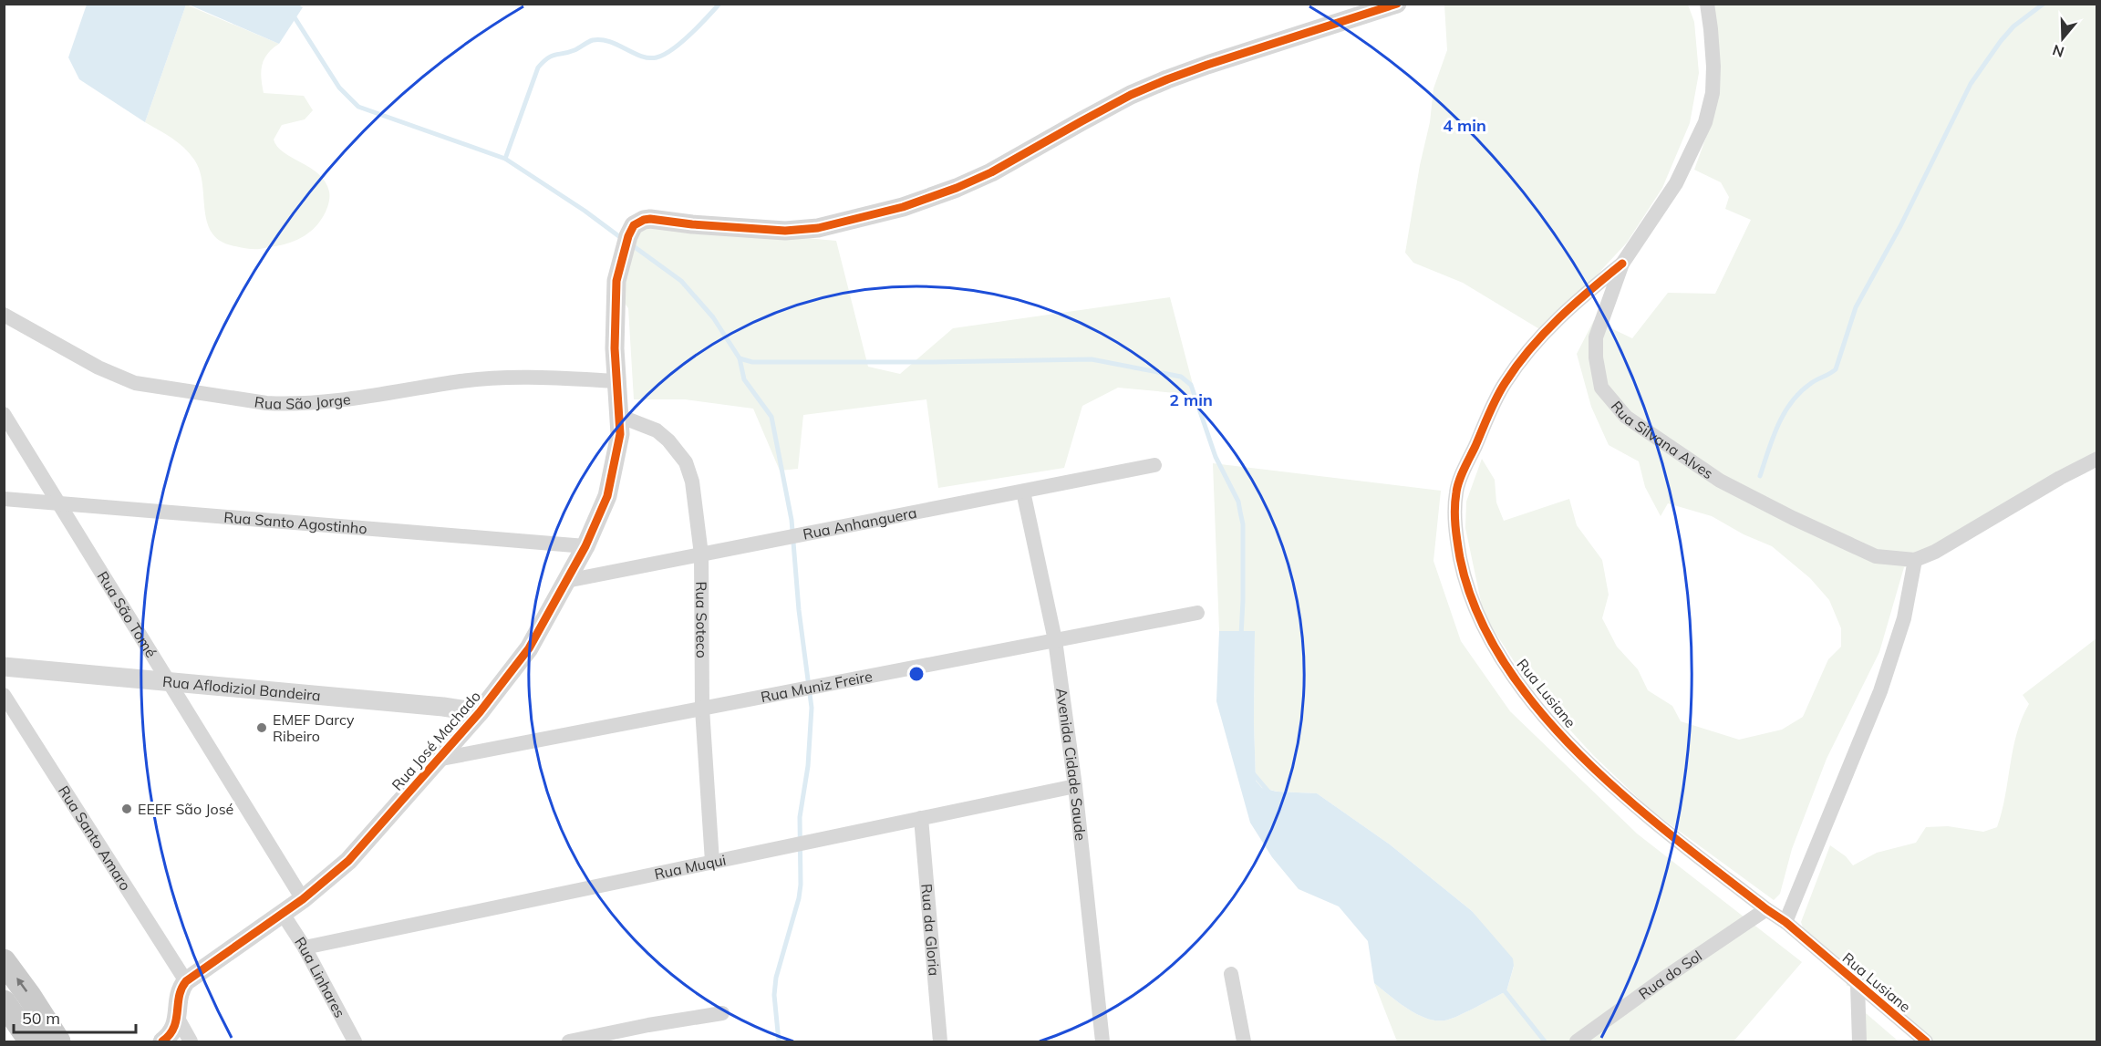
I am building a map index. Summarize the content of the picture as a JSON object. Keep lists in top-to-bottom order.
{
  "streets": {
    "street": [
      "Rua São Jorge",
      "Rua Silvana Alves",
      "Rua Santo Agostinho",
      "Rua Anhanguera",
      "Rua São Tomé",
      "Rua Soteco",
      "Rua Muniz Freire",
      "Rua Aflodiziol Bandeira",
      "Rua Lusiane",
      "Rua José Machado",
      "Avenida Cidade Saude",
      "Rua Santo Amaro",
      "Rua Muqui",
      "Rua da Gloria",
      "Rua do Sol",
      "Rua Linhares"
    ]
  },
  "crossings": [
    ["Rua São Jorge", "Rua José Machado"],
    ["Rua Silvana Alves", "Rua Lusiane"],
    ["Rua Santo Agostinho", "Rua São Tomé"],
    ["Rua Santo Agostinho", "Rua José Machado"],
    ["Rua Anhanguera", "Rua Soteco"],
    ["Rua Anhanguera", "Rua José Machado"],
    ["Rua Anhanguera", "Avenida Cidade Saude"],
    ["Rua São Tomé", "Rua Aflodiziol Bandeira"],
    ["Rua São Tomé", "Rua José Machado"],
    ["Rua Soteco", "Rua Muniz Freire"],
    ["Rua Soteco", "Rua José Machado"],
    ["Rua Soteco", "Rua Muqui"],
    ["Rua Muniz Freire", "Rua José Machado"],
    ["Rua Muniz Freire", "Avenida Cidade Saude"],
    ["Rua Aflodiziol Bandeira", "Rua José Machado"],
    ["Rua Lusiane", "Rua do Sol"],
    ["Rua José Machado", "Rua Santo Amaro"],
    ["Rua José Machado", "Rua Linhares"],
    ["Avenida Cidade Saude", "Rua Muqui"],
    ["Rua Muqui", "Rua da Gloria"],
    ["Rua Muqui", "Rua Linhares"]
  ],
  "places": ["EMEF Darcy Ribeiro", "EEEF São José"],
  "scale_bar": "50 m",
  "north": "bottom",
  "rings": ["4 min", "2 min"]
}
